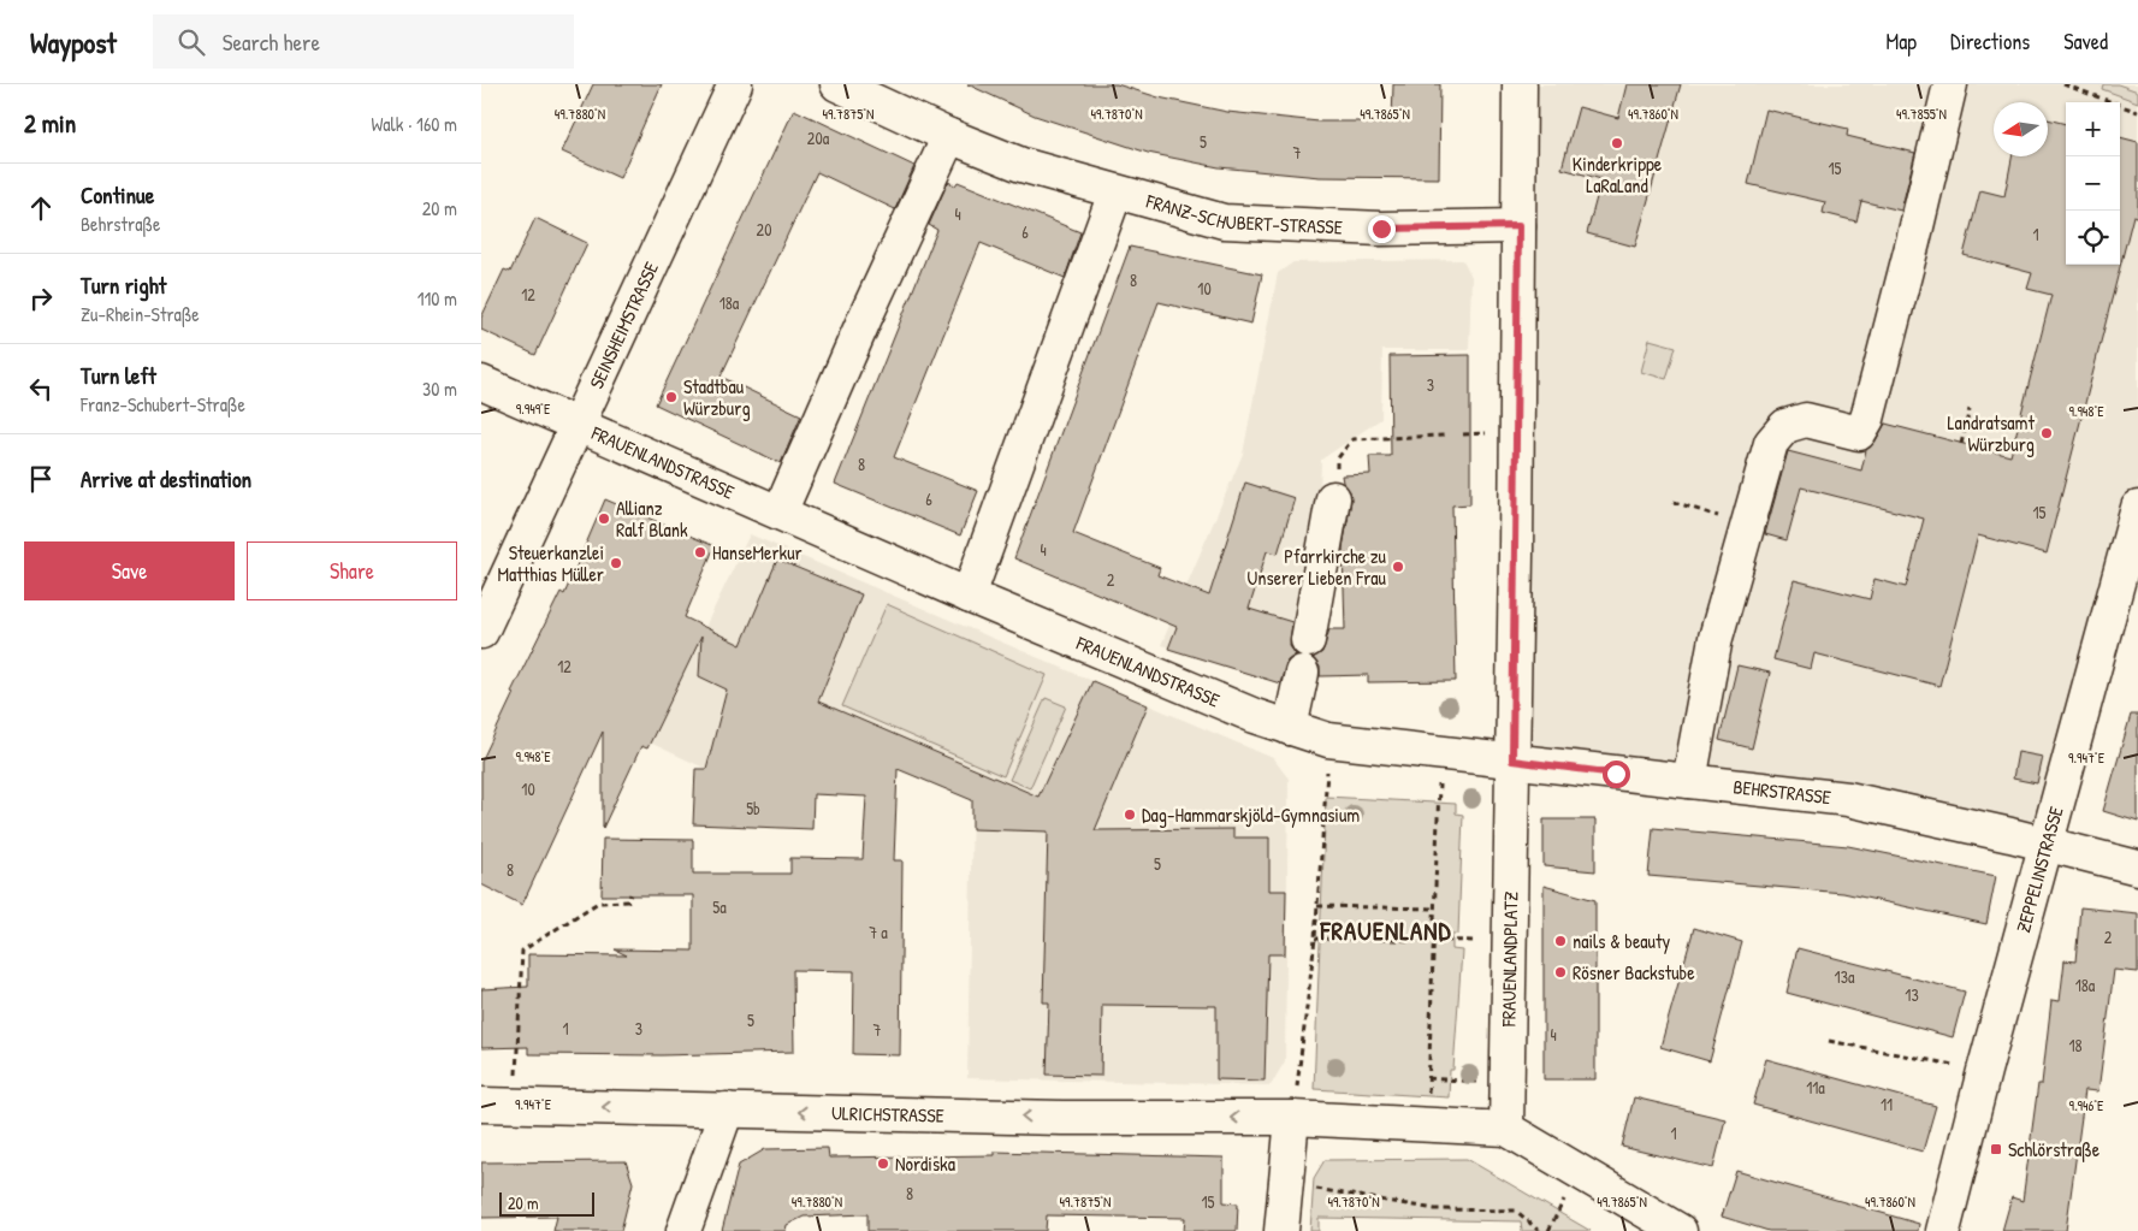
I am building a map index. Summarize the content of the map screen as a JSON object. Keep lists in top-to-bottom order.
{
  "streets": {
    "street": [
      "FRANZ-SCHUBERT-STRASSE",
      "SEINSHEIMSTRASSE",
      "FRAUENLANDSTRASSE",
      "BEHRSTRASSE",
      "ZEPPELINSTRASSE",
      "FRAUENLANDPLATZ",
      "ULRICHSTRASSE"
    ]
  },
  "crossings": [
    ["FRANZ-SCHUBERT-STRASSE", "FRAUENLANDPLATZ"],
    ["SEINSHEIMSTRASSE", "FRAUENLANDSTRASSE"],
    ["BEHRSTRASSE", "ZEPPELINSTRASSE"],
    ["BEHRSTRASSE", "FRAUENLANDPLATZ"]
  ],
  "one_way": ["ULRICHSTRASSE"],
  "districts": ["FRAUENLAND"],
  "places": {
    "other": [
      "Kinderkrippe LaRaLand",
      "Stadtbau Würzburg",
      "Landratsamt Würzburg",
      "Allianz Ralf Blank",
      "HanseMerkur",
      "Steuerkanzlei Matthias Müller",
      "Pfarrkirche zu Unserer Lieben Frau",
      "Dag-Hammarskjöld-Gymnasium",
      "nails & beauty",
      "Rösner Backstube",
      "Nordiska"
    ],
    "transit": ["Schlörstraße"]
  },
  "house_numbers": [
    "20a",
    "5",
    "7",
    "15",
    "4",
    "20",
    "6",
    "1",
    "8",
    "10",
    "12",
    "18a",
    "3",
    "8",
    "6",
    "15",
    "4",
    "2",
    "12",
    "10",
    "5b",
    "5",
    "8",
    "5a",
    "7 a",
    "2",
    "13a",
    "18a",
    "13",
    "5",
    "1",
    "3",
    "7",
    "4",
    "18",
    "11a",
    "11",
    "1",
    "8",
    "15"
  ],
  "scale_bar": "20 m",
  "north": "left",
  "page": {
    "header": "Waypost",
    "search": "Search here",
    "nav": ["Map", "Directions", "Saved"],
    "heading": ["2 min", "Walk · 160 m"],
    "map_buttons": ["+", "−"],
    "list": [
      ["Continue", "Behrstraße", "20 m"],
      ["Turn right", "Zu-Rhein-Straße", "110 m"],
      ["Turn left", "Franz-Schubert-Straße", "30 m"],
      "Arrive at destination"
    ],
    "buttons": ["Save", "Share"],
    "scale": "20 m"
  },
  "coordinates": [
    "49.7880°N",
    "49.7875°N",
    "49.7870°N",
    "49.7865°N",
    "49.7860°N",
    "49.7855°N",
    "9.949°E",
    "9.948°E",
    "9.947°E",
    "9.946°E"
  ]
}
